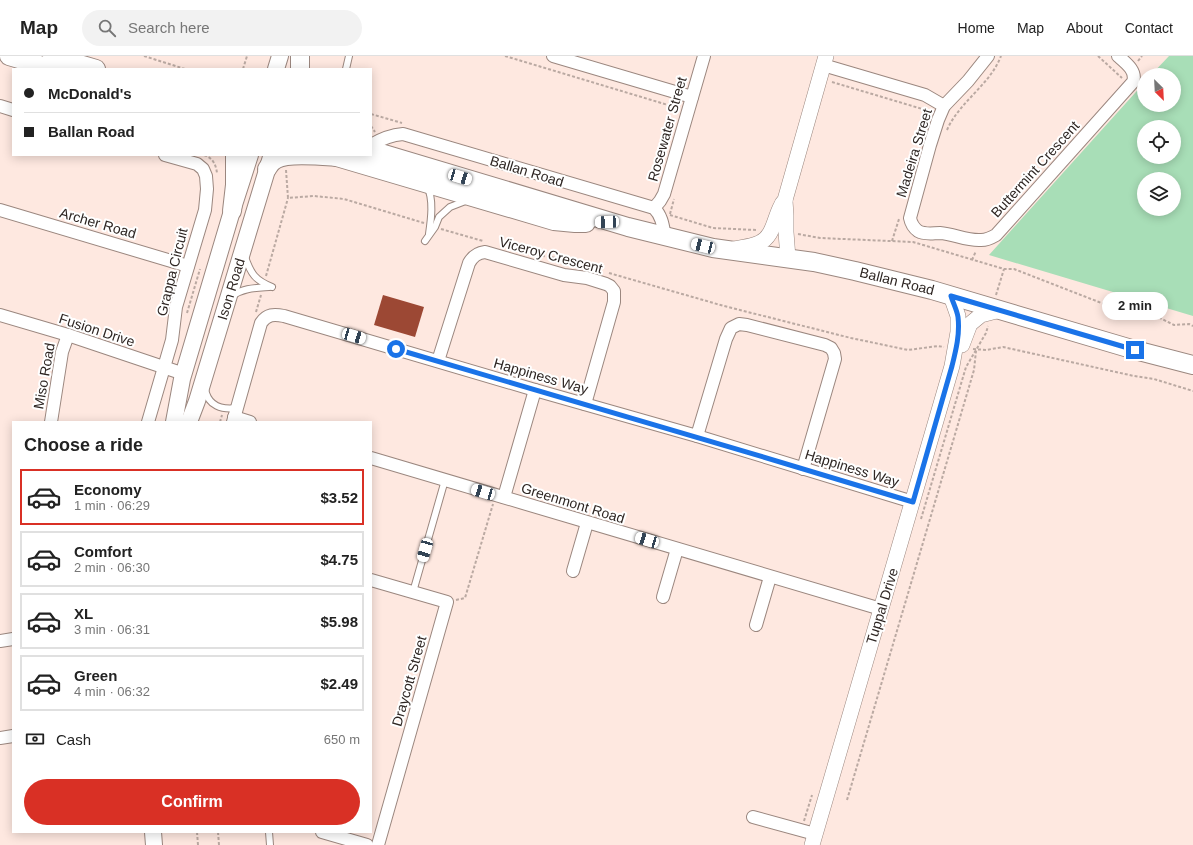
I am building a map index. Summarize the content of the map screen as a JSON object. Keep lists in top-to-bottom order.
{
  "streets": {
    "main road": ["Ballan Road", "Ison Road"],
    "street": [
      "Rosewater Street",
      "Madeira Street",
      "Buttermint Crescent",
      "Archer Road",
      "Viceroy Crescent",
      "Grappa Circuit",
      "Fusion Drive",
      "Miso Road",
      "Happiness Way",
      "Greenmont Road",
      "Tuppal Drive",
      "Draycott Street"
    ]
  },
  "crossings": [
    ["Rosewater Street", "Ballan Road"],
    ["Madeira Street", "Buttermint Crescent"],
    ["Ballan Road", "Ison Road"],
    ["Ballan Road", "Tuppal Drive"],
    ["Archer Road", "Grappa Circuit"],
    ["Viceroy Crescent", "Happiness Way"],
    ["Grappa Circuit", "Fusion Drive"],
    ["Ison Road", "Fusion Drive"],
    ["Fusion Drive", "Miso Road"],
    ["Happiness Way", "Tuppal Drive"],
    ["Greenmont Road", "Tuppal Drive"]
  ],
  "north": "bottom right",
  "page": {
    "header": "Map",
    "search": "Search here",
    "nav": [
      "Home",
      "Map",
      "About",
      "Contact"
    ],
    "banner": ["McDonald's", "Ballan Road"],
    "bubble": "2 min",
    "heading": "Choose a ride",
    "list": [
      {
        "name": "Economy",
        "note": "1 min · 06:29",
        "value": "$3.52"
      },
      {
        "name": "Comfort",
        "note": "2 min · 06:30",
        "value": "$4.75"
      },
      {
        "name": "XL",
        "note": "3 min · 06:31",
        "value": "$5.98"
      },
      {
        "name": "Green",
        "note": "4 min · 06:32",
        "value": "$2.49"
      }
    ],
    "pay": ["Cash", "650 m"],
    "buttons": "Confirm"
  }
}
